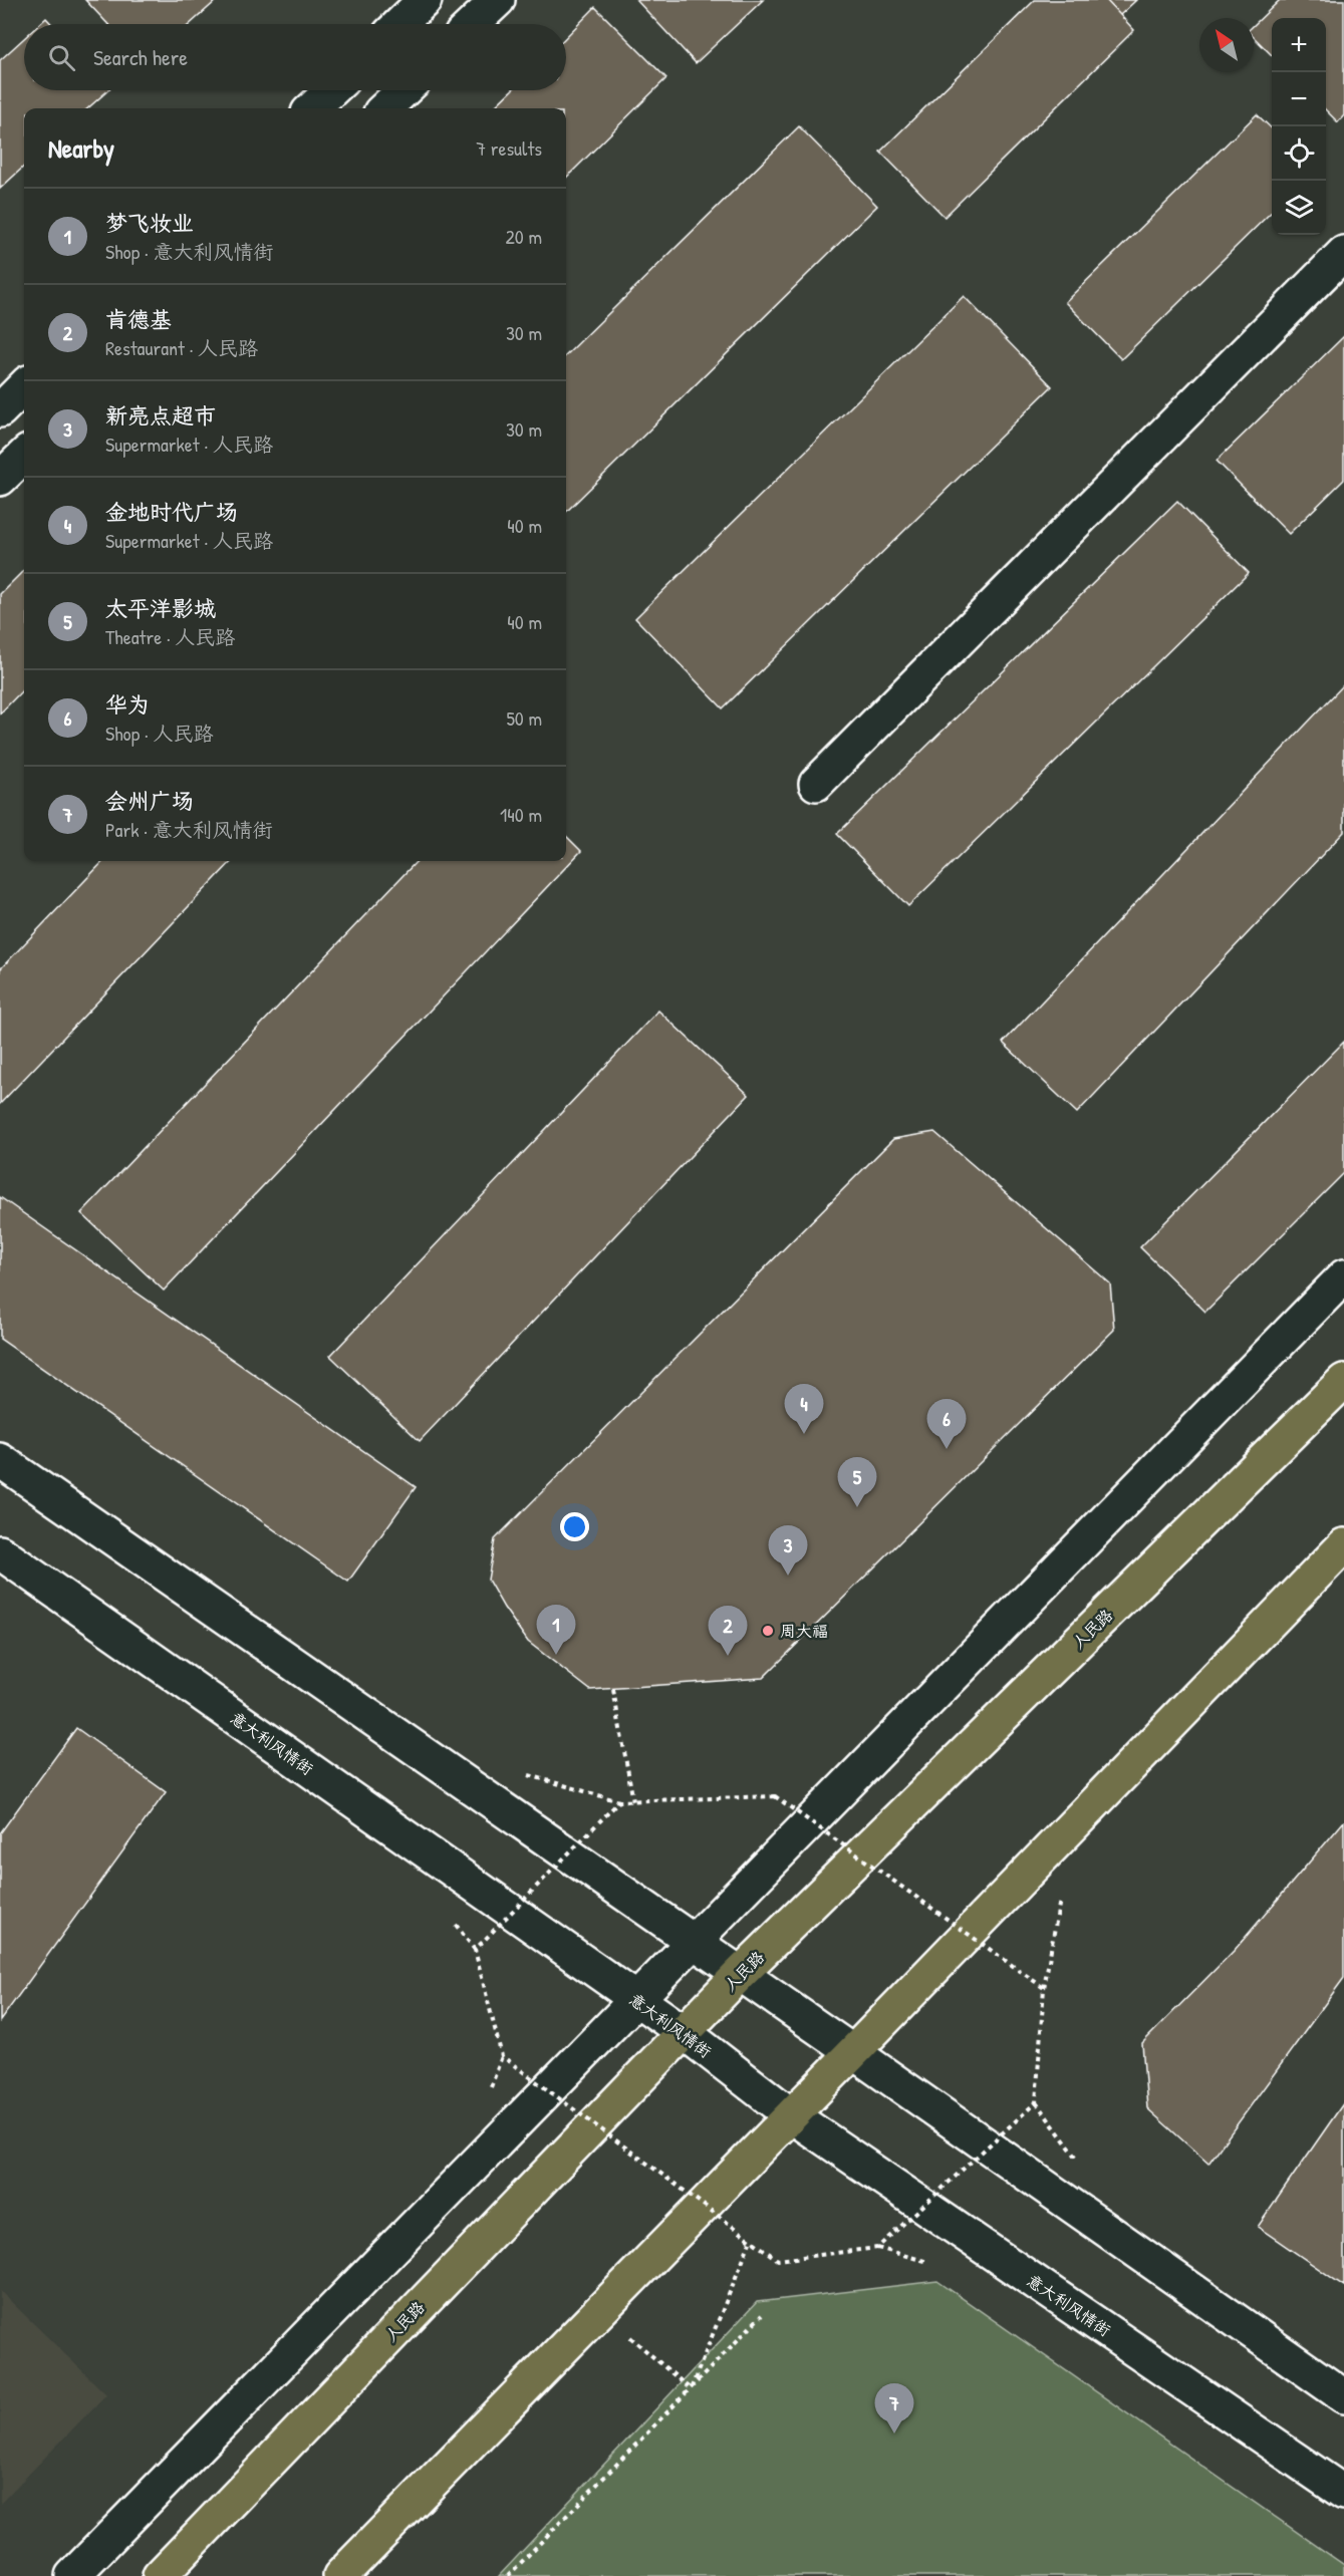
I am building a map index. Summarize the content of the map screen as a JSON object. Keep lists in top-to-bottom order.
{
  "streets": {
    "main road": ["人民路"],
    "street": ["意大利风情街"]
  },
  "crossings": [
    ["人民路", "意大利风情街"]
  ],
  "places": ["周大福"],
  "north": "top left",
  "page": {
    "map_buttons": ["+", "−"],
    "search": "Search here",
    "heading": ["Nearby", "7 results"],
    "list": [
      {
        "mark": "1",
        "name": "梦飞妆业",
        "note": "Shop · 意大利风情街",
        "value": "20 m"
      },
      {
        "mark": "2",
        "name": "肯德基",
        "note": "Restaurant · 人民路",
        "value": "30 m"
      },
      {
        "mark": "3",
        "name": "新亮点超市",
        "note": "Supermarket · 人民路",
        "value": "30 m"
      },
      {
        "mark": "4",
        "name": "金地时代广场",
        "note": "Supermarket · 人民路",
        "value": "40 m"
      },
      {
        "mark": "5",
        "name": "太平洋影城",
        "note": "Theatre · 人民路",
        "value": "40 m"
      },
      {
        "mark": "6",
        "name": "华为",
        "note": "Shop · 人民路",
        "value": "50 m"
      },
      {
        "mark": "7",
        "name": "会州广场",
        "note": "Park · 意大利风情街",
        "value": "140 m"
      }
    ],
    "pins": [
      "4",
      "6",
      "5",
      "3",
      "1",
      "2",
      "7"
    ]
  }
}
